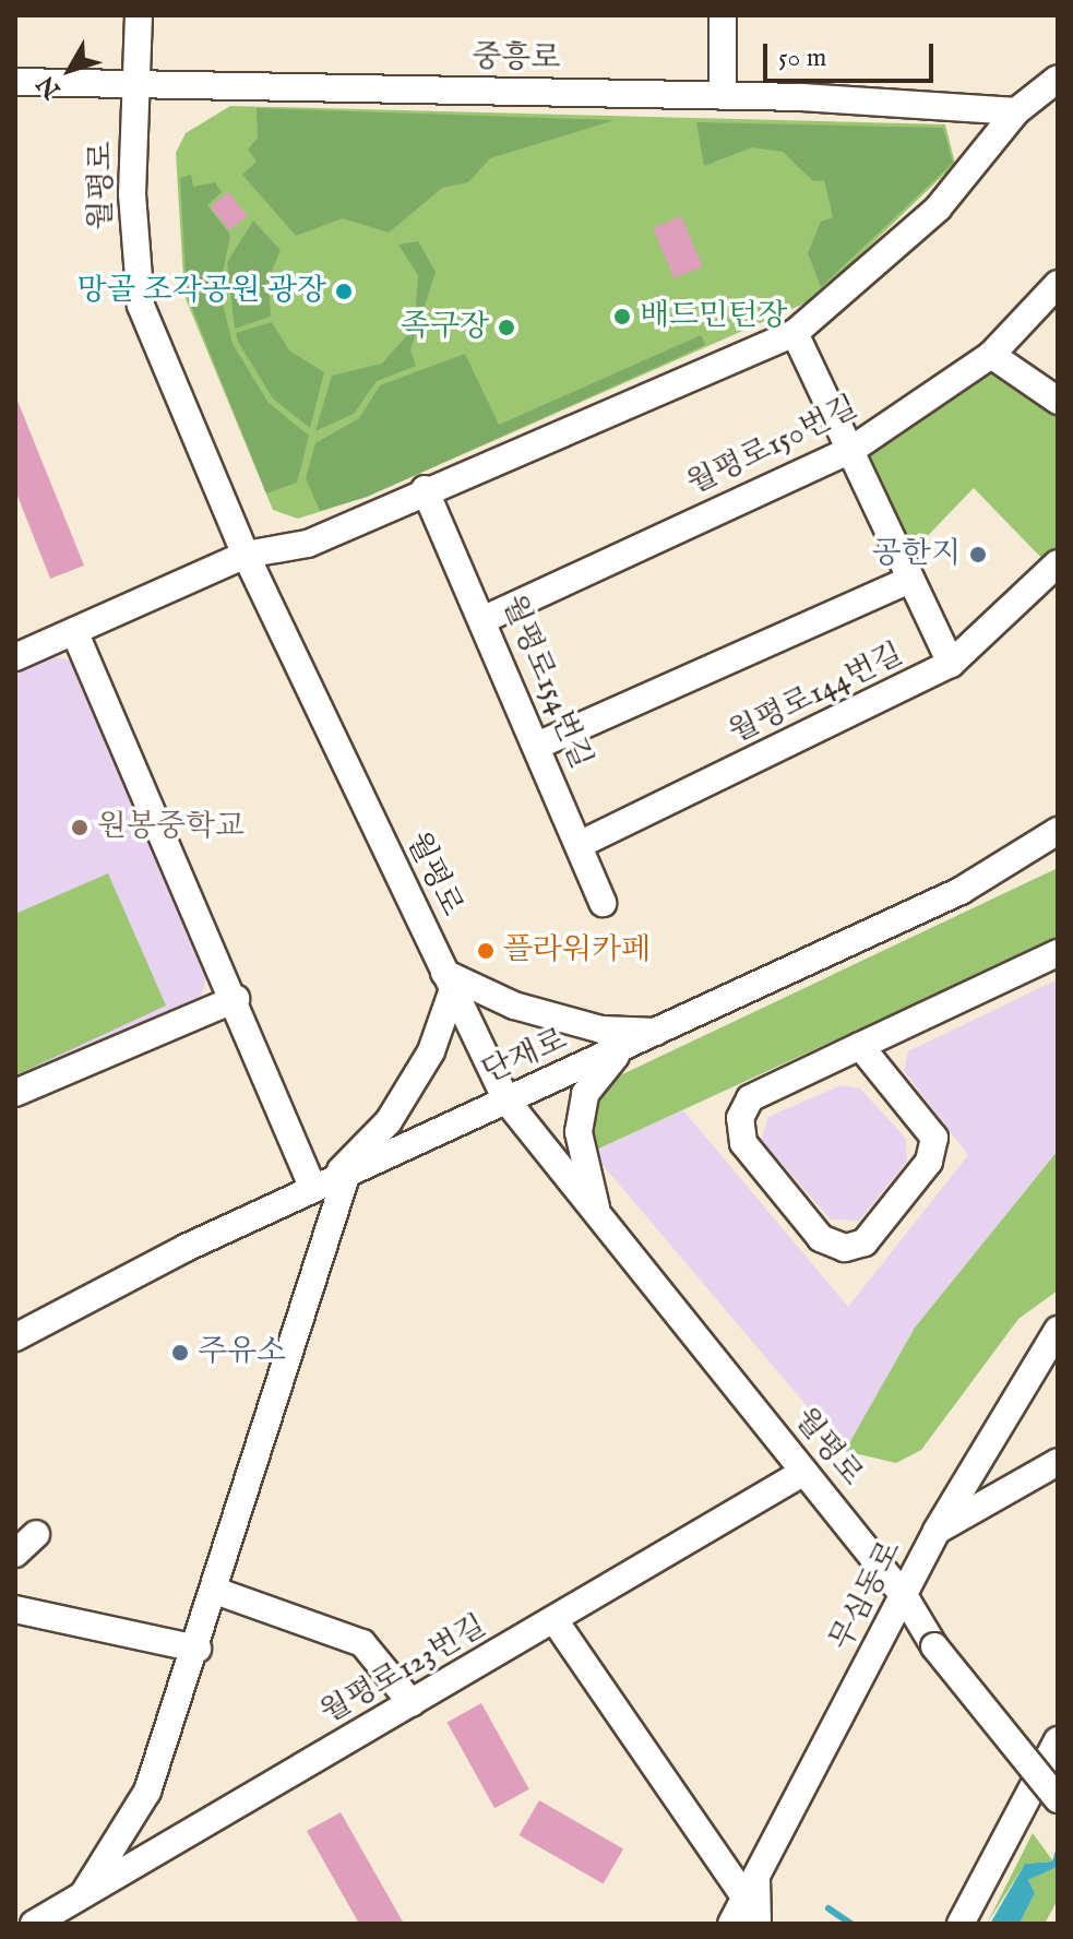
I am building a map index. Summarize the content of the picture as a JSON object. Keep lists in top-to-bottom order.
{
  "streets": {
    "street": [
      "중흥로",
      "월평로",
      "월평로150번길",
      "월평로154번길",
      "월평로144번길",
      "단재로",
      "무심동로",
      "월평로123번길"
    ]
  },
  "crossings": [
    ["중흥로", "월평로"],
    ["월평로", "단재로"],
    ["월평로", "무심동로"],
    ["월평로", "월평로123번길"],
    ["월평로150번길", "월평로154번길"],
    ["월평로154번길", "월평로144번길"]
  ],
  "places": [
    "망골 조각공원 광장",
    "배드민턴장",
    "족구장",
    "공한지",
    "원봉중학교",
    "플라워카페",
    "주유소"
  ],
  "scale_bar": "50 m",
  "north": "bottom left"
}
